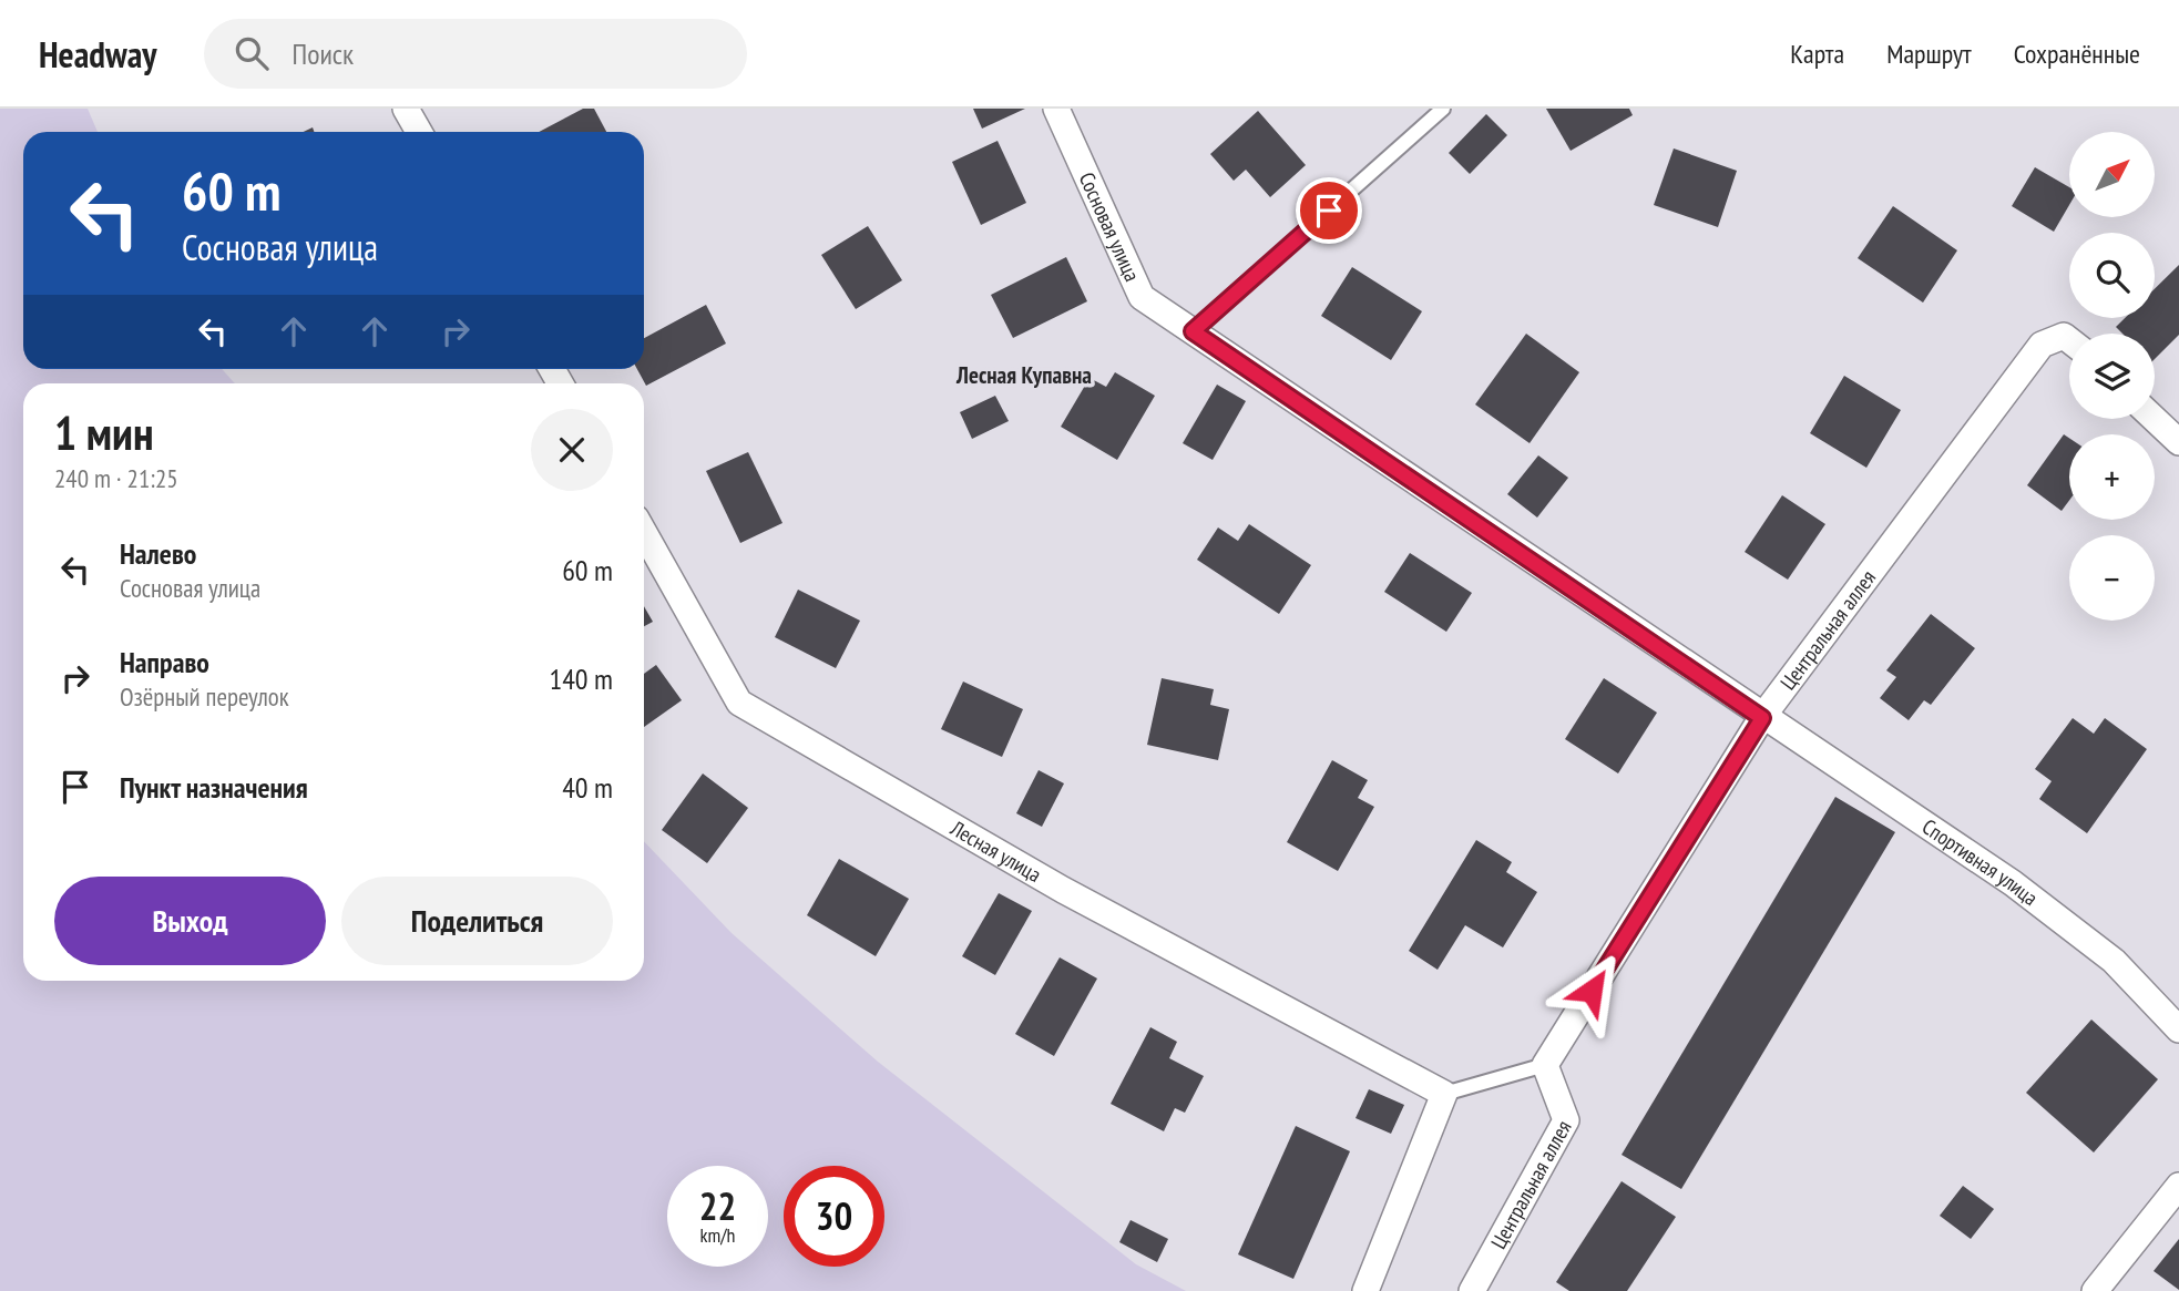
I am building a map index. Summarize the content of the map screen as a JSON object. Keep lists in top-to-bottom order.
{
  "streets": {
    "street": [
      "Сосновая улица",
      "Центральная аллея",
      "Лесная улица",
      "Спортивная улица"
    ]
  },
  "crossings": [
    ["Сосновая улица", "Центральная аллея"],
    ["Сосновая улица", "Спортивная улица"],
    ["Центральная аллея", "Спортивная улица"]
  ],
  "districts": ["Лесная Купавна"],
  "north": "top right",
  "page": {
    "header": "Headway",
    "search": "Поиск",
    "nav": ["Карта", "Маршрут", "Сохранённые"],
    "map_buttons": ["+", "−"],
    "turn": ["60 m", "Сосновая улица"],
    "heading": ["1 мин", "240 m · 21:25"],
    "list": [
      {
        "name": "Налево",
        "note": "Сосновая улица",
        "value": "60 m"
      },
      {
        "name": "Направо",
        "note": "Озёрный переулок",
        "value": "140 m"
      },
      {
        "name": "Пункт назначения",
        "value": "40 m"
      }
    ],
    "buttons": ["Выход", "Поделиться"],
    "speed": "22 km/h",
    "limit": "30"
  }
}
